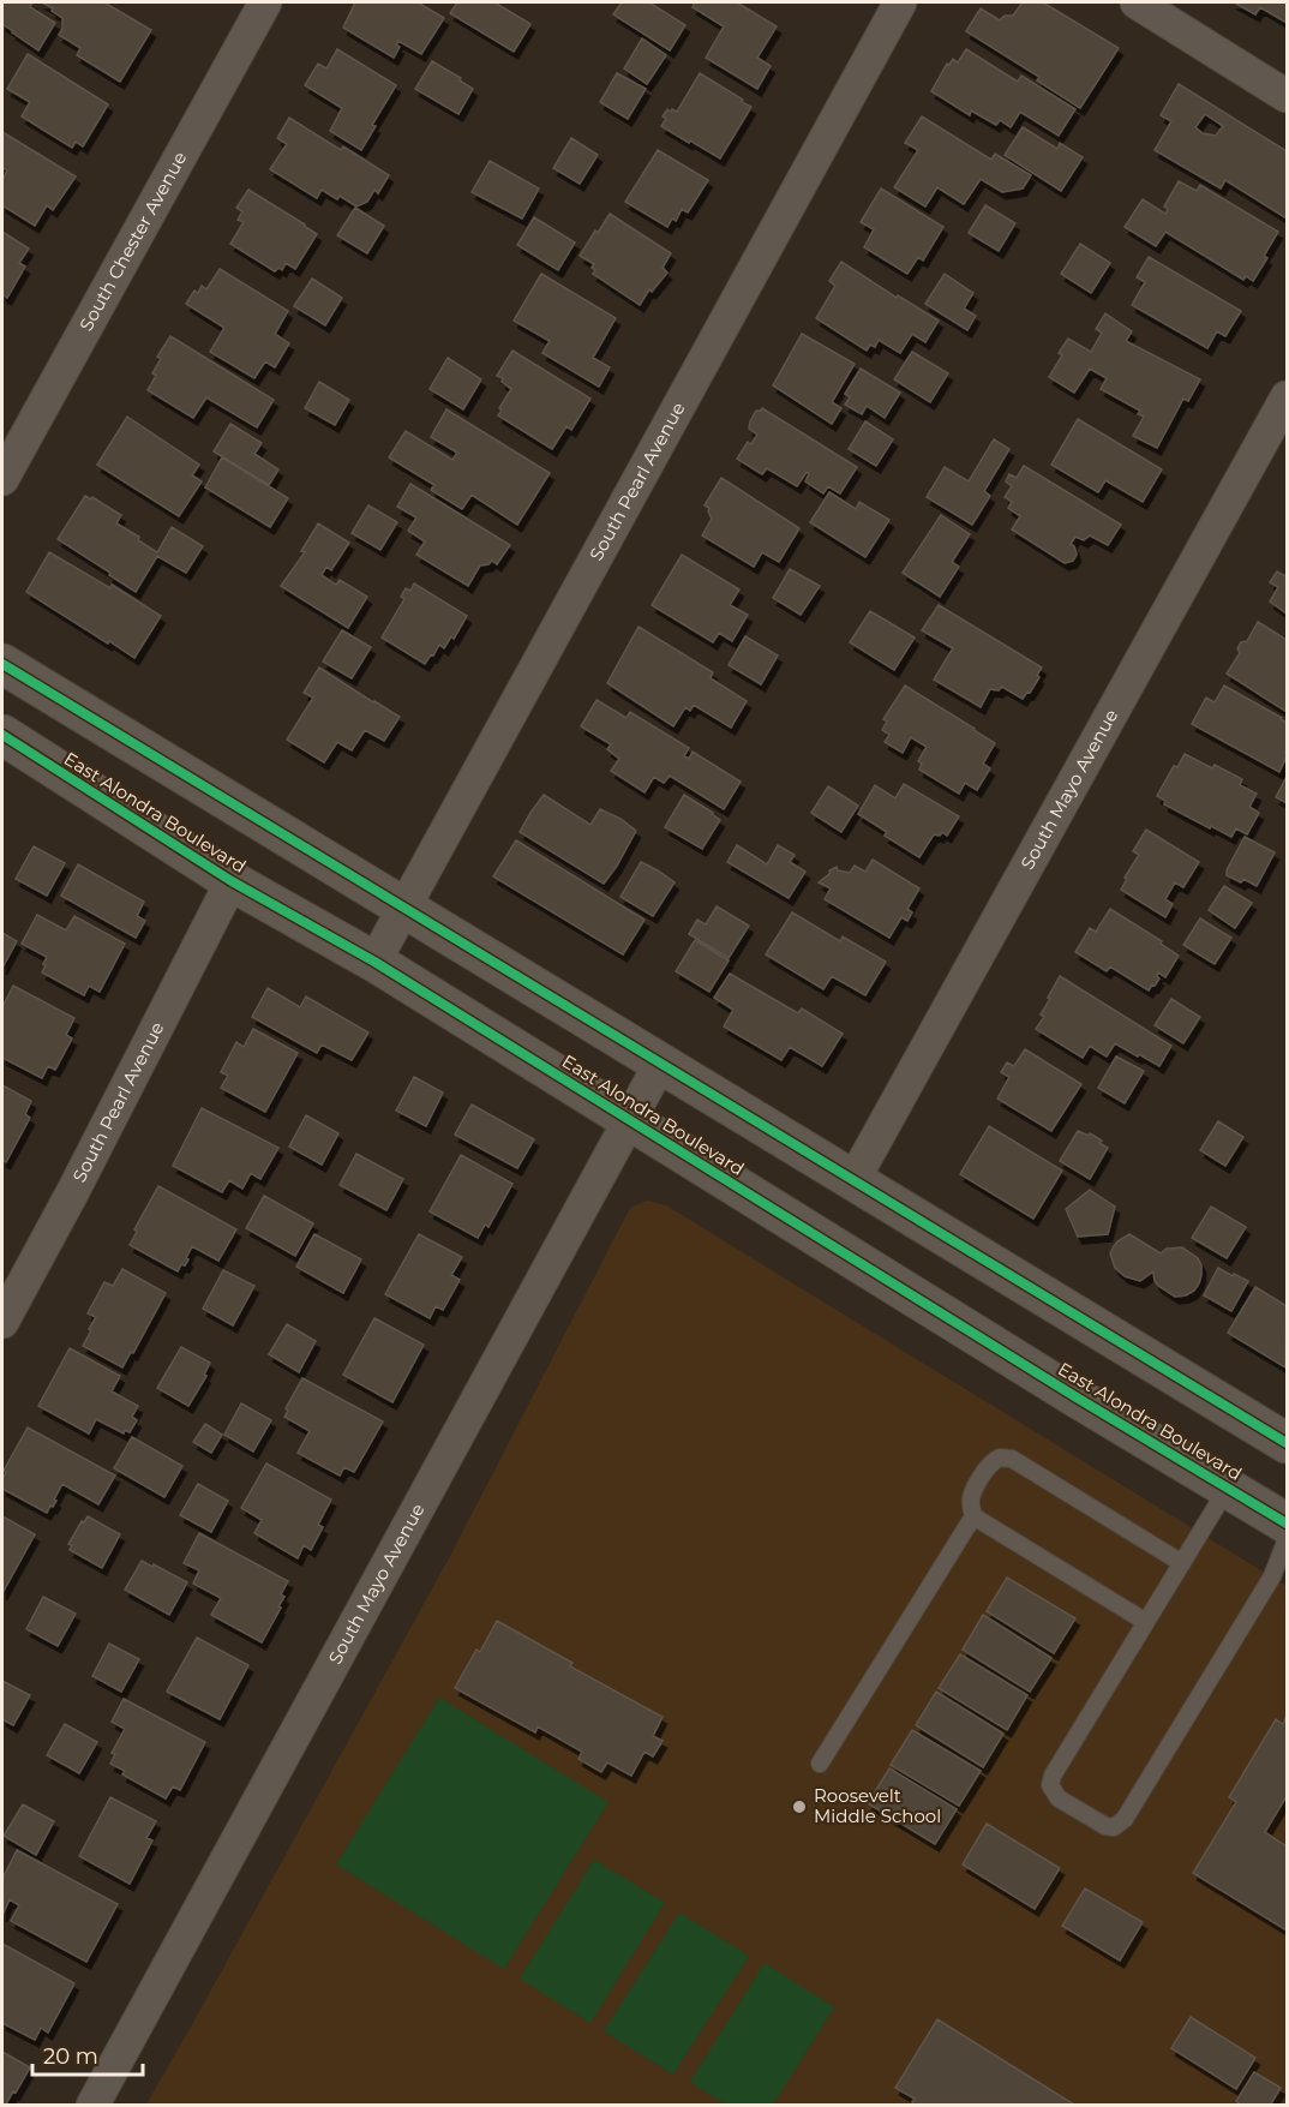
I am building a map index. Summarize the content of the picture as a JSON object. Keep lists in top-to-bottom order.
{
  "streets": {
    "main road": ["East Alondra Boulevard"],
    "street": ["South Chester Avenue", "South Pearl Avenue", "South Mayo Avenue"]
  },
  "crossings": [
    ["South Pearl Avenue", "East Alondra Boulevard"],
    ["South Mayo Avenue", "East Alondra Boulevard"]
  ],
  "places": ["Roosevelt Middle School"],
  "scale_bar": "20 m"
}
